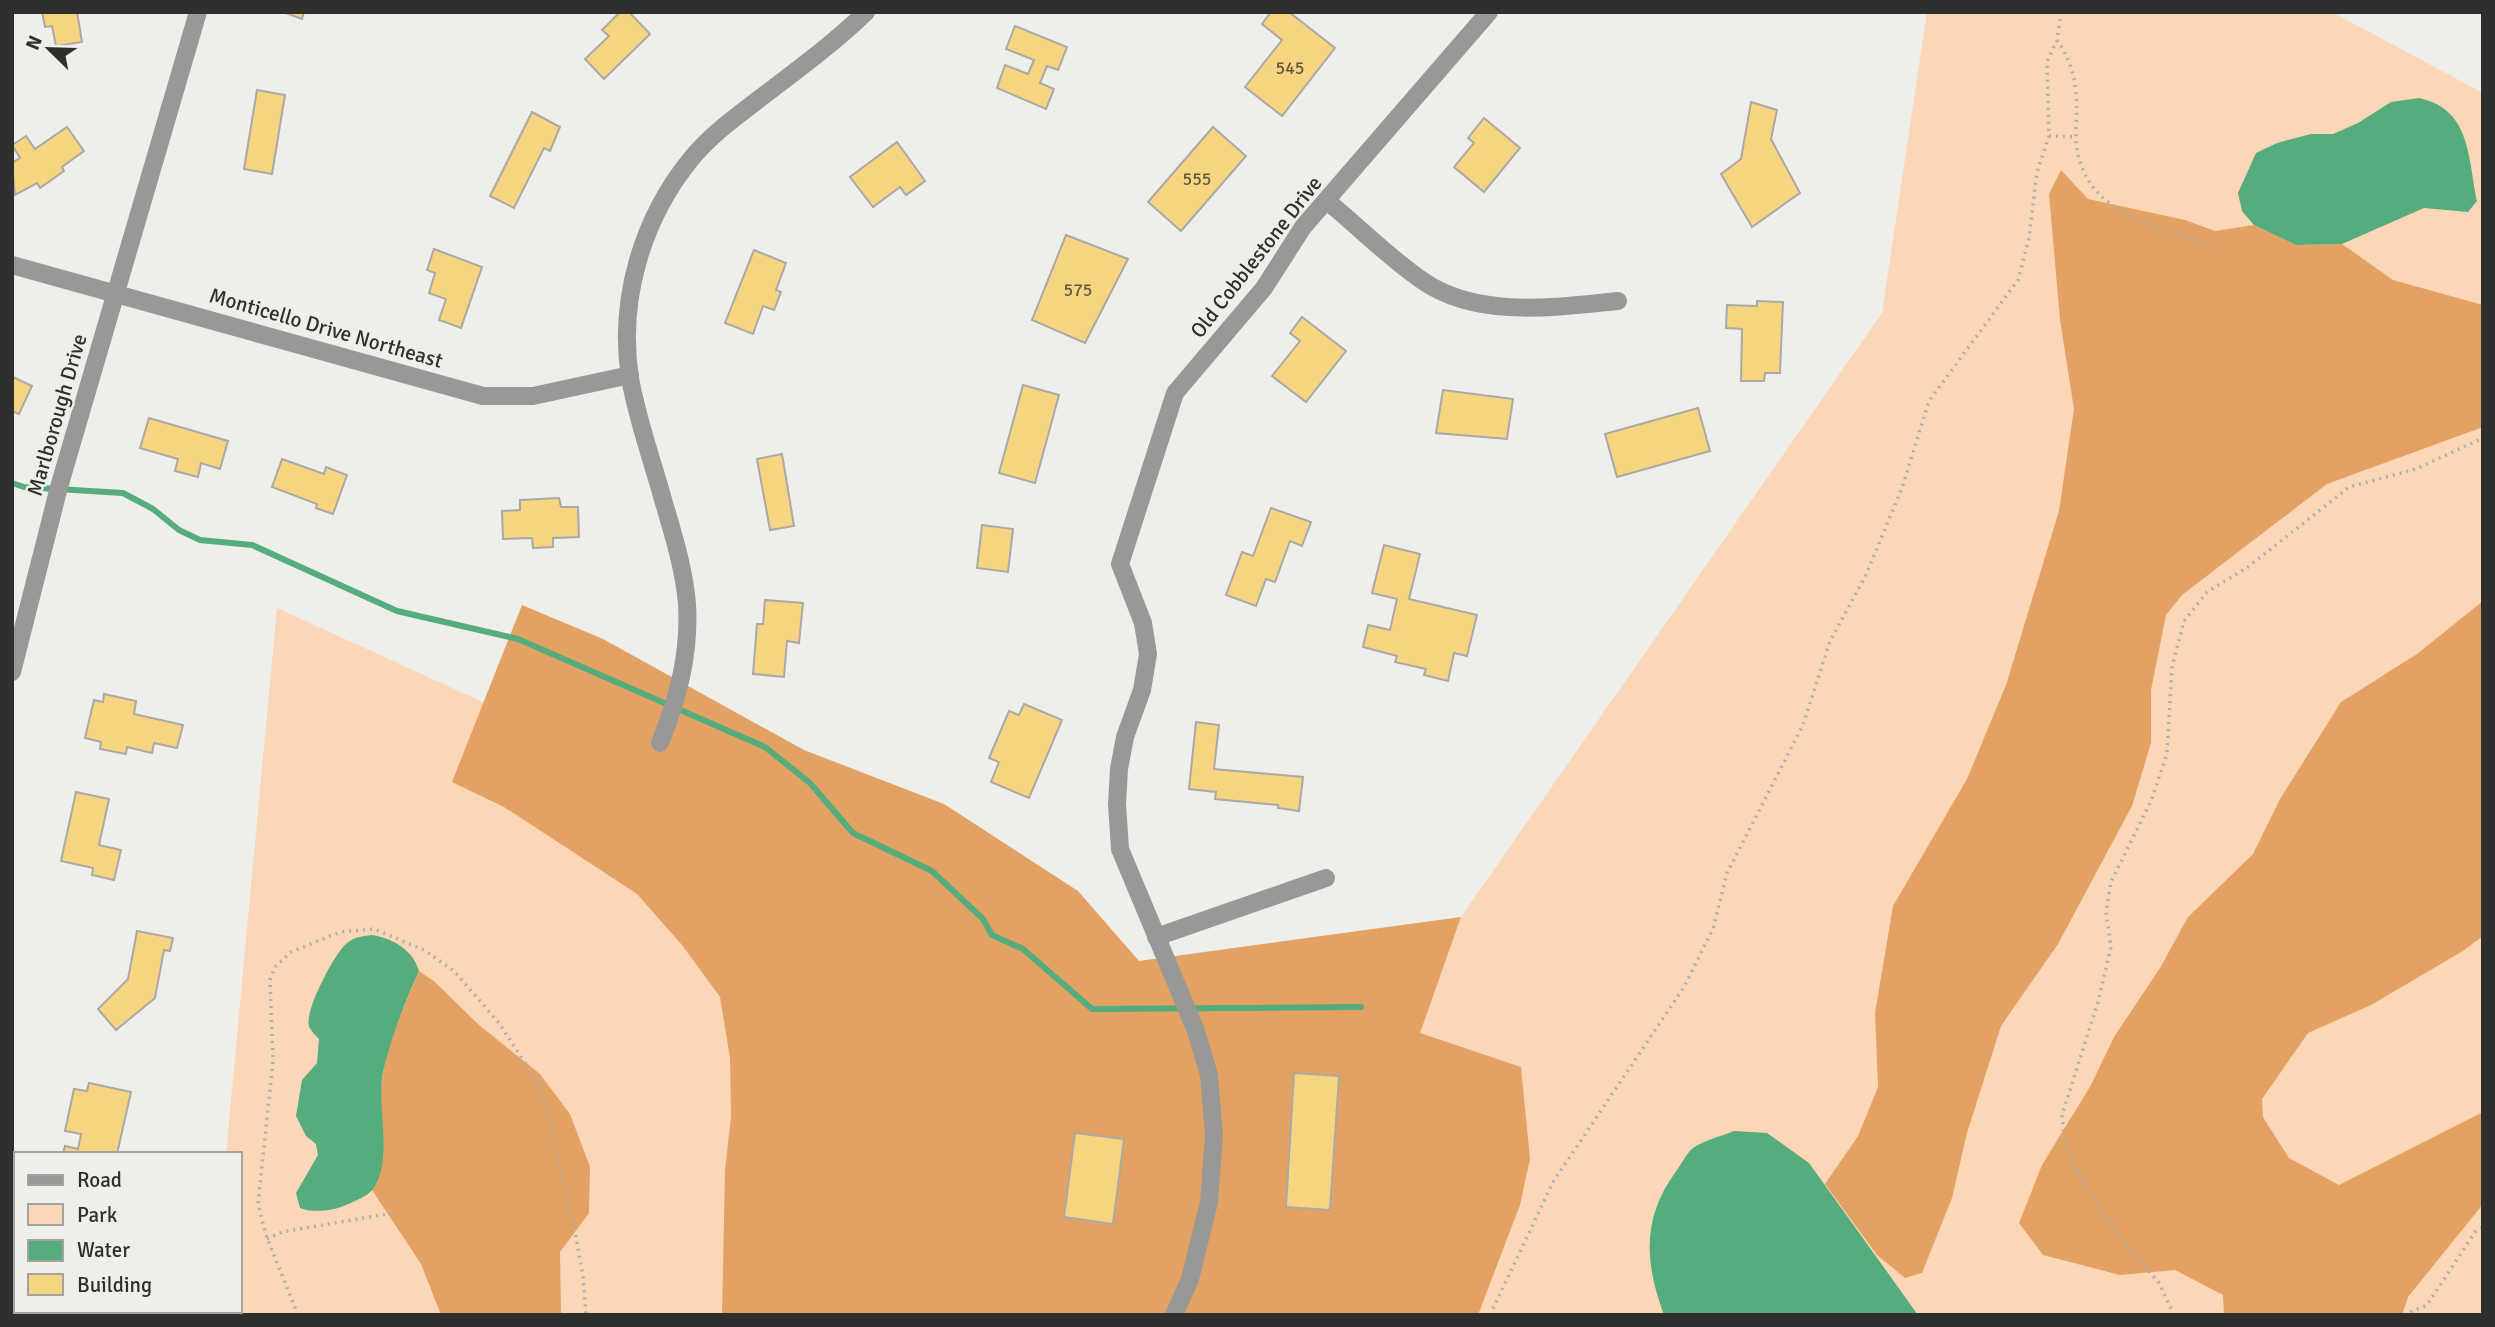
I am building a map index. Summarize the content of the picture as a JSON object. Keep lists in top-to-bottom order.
{
  "streets": {
    "street": ["Old Cobblestone Drive", "Monticello Drive Northeast", "Marlborough Drive"]
  },
  "crossings": [
    ["Monticello Drive Northeast", "Marlborough Drive"]
  ],
  "house_numbers": ["545", "555", "575"],
  "legend": [
    "Road",
    "Park",
    "Water",
    "Building"
  ],
  "north": "top left"
}
